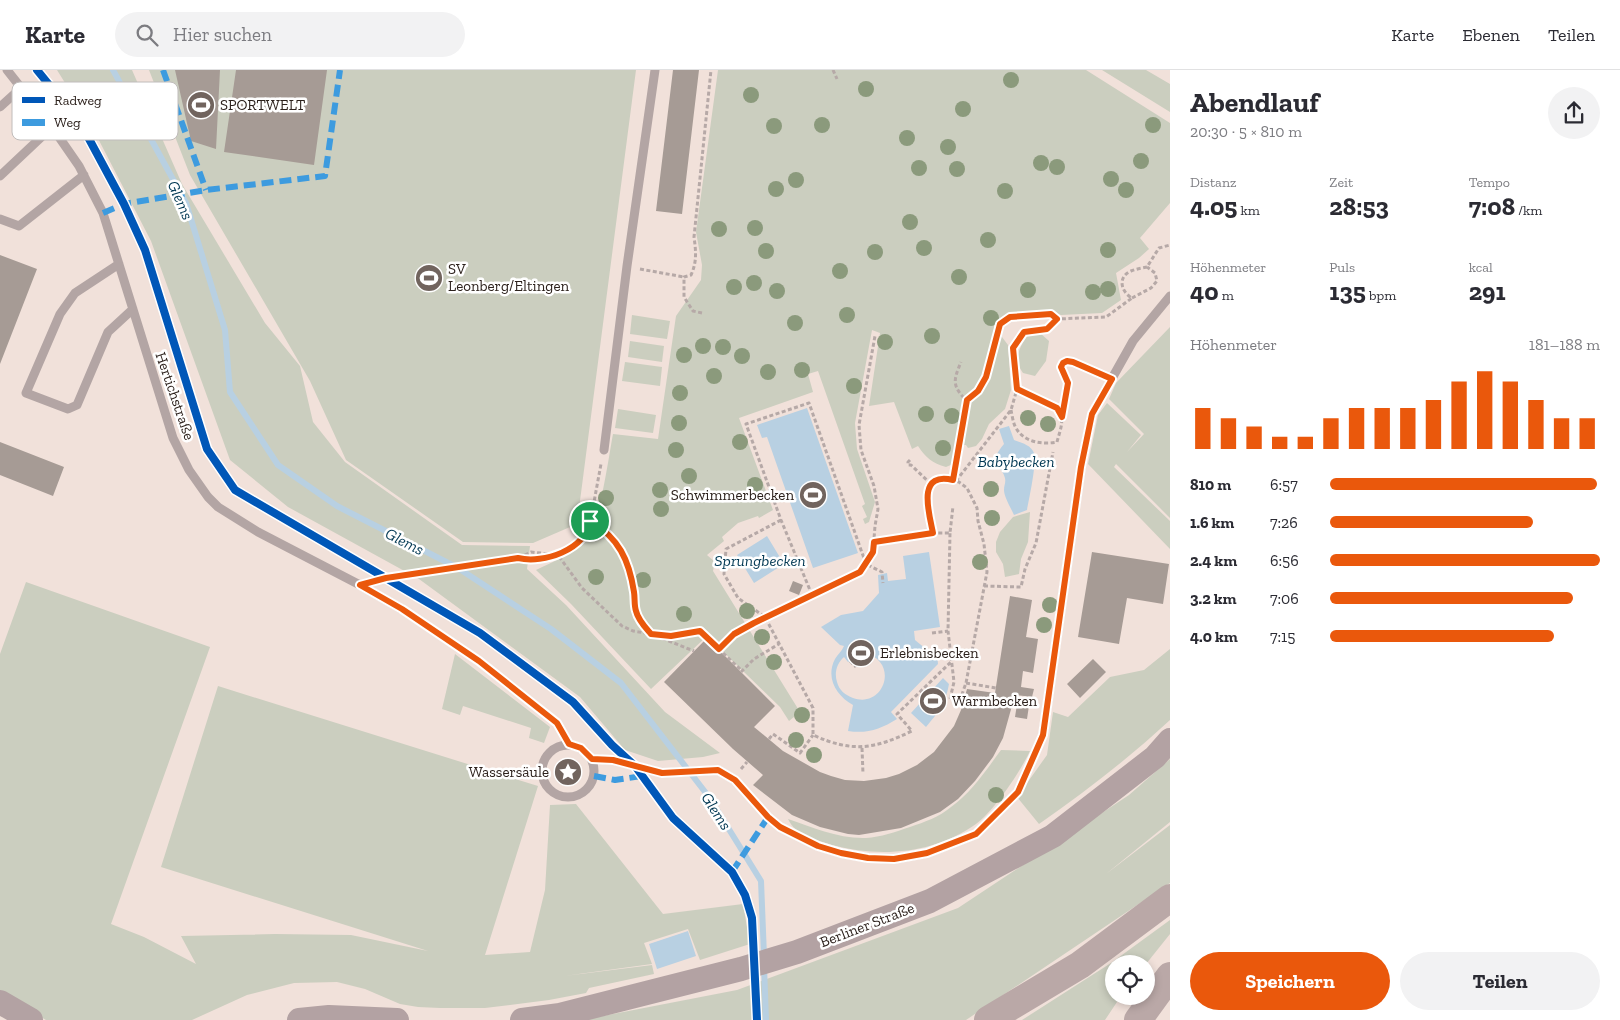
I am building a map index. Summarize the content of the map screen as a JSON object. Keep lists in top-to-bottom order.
{
  "streets": {
    "main road": ["Berliner Straße"],
    "lane": ["Hertichstraße"]
  },
  "water": ["Glems", "Babybecken", "Sprungbecken"],
  "places": {
    "sports": [
      "SPORTWELT",
      "SV Leonberg/Eltingen",
      "Schwimmerbecken",
      "Erlebnisbecken",
      "Warmbecken"
    ],
    "place": ["Wassersäule"]
  },
  "legend": ["Radweg", "Weg"],
  "page": {
    "header": "Karte",
    "search": "Hier suchen",
    "nav": ["Karte", "Ebenen", "Teilen"],
    "heading": ["Abendlauf", "20:30 · 5 × 810 m"],
    "stats": [
      ["Distanz", "4.05 km"],
      ["Zeit", "28:53"],
      ["Tempo", "7:08 /km"],
      ["Höhenmeter", "40 m"],
      ["Puls", "135 bpm"],
      ["kcal", "291"]
    ],
    "chart": ["Höhenmeter", "181–188 m"],
    "list": [
      {
        "name": "810 m",
        "note": "6:57"
      },
      {
        "name": "1.6 km",
        "note": "7:26"
      },
      {
        "name": "2.4 km",
        "note": "6:56"
      },
      {
        "name": "3.2 km",
        "note": "7:06"
      },
      {
        "name": "4.0 km",
        "note": "7:15"
      }
    ],
    "buttons": ["Speichern", "Teilen"]
  }
}
